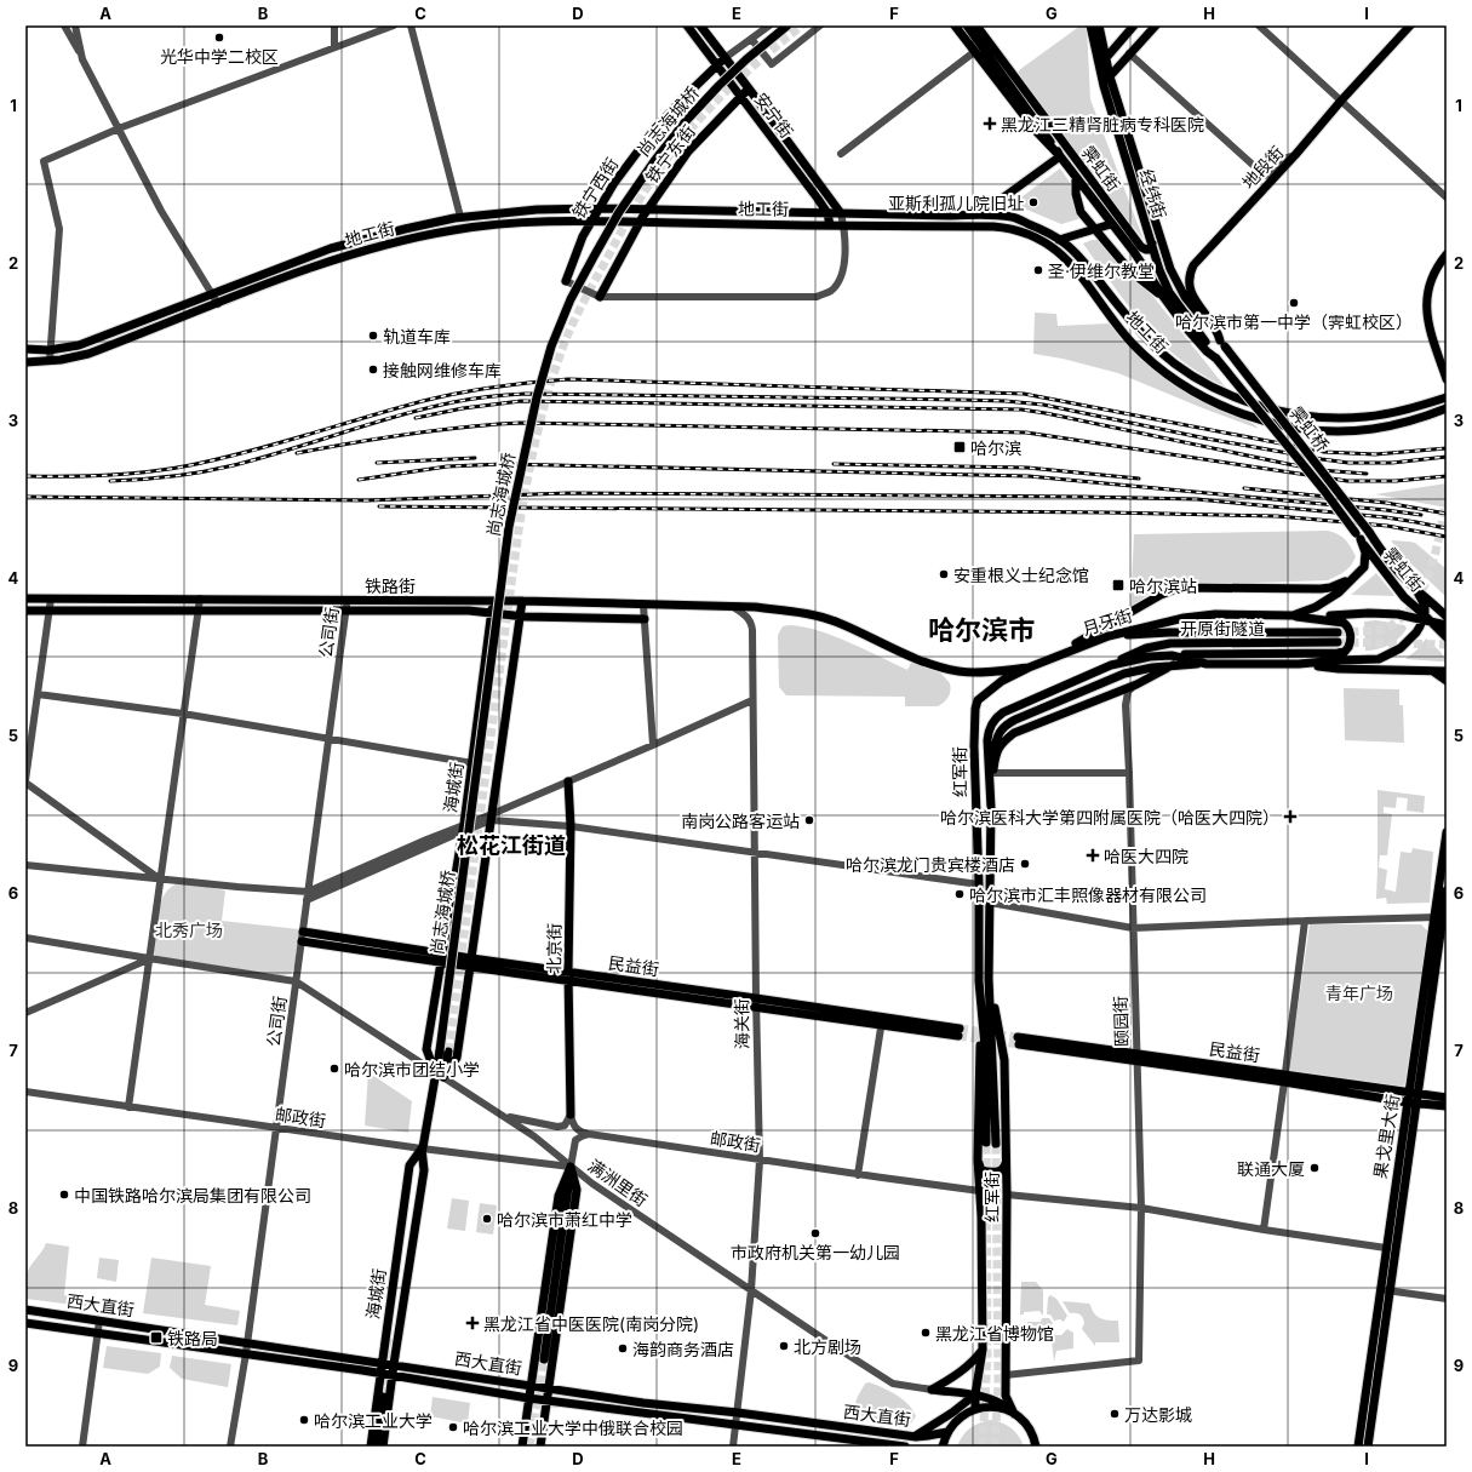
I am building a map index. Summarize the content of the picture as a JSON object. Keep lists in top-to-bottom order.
{
  "streets": {
    "main road": [
      "安宁街",
      "尚志海城桥",
      "铁宁东街",
      "地段街",
      "霁虹街",
      "铁宁西街",
      "经纬街",
      "地工街",
      "霁虹桥",
      "铁路街",
      "月牙街",
      "开原街隧道",
      "红军街",
      "海城街",
      "北京街",
      "民益街",
      "果戈里大街",
      "西大直街"
    ],
    "street": [
      "公司街",
      "颐园街",
      "海关街",
      "邮政街",
      "满洲里街"
    ]
  },
  "crossings": [
    ["安宁街", "铁宁东街"],
    ["安宁街", "铁宁西街"],
    ["安宁街", "地工街"],
    ["尚志海城桥", "海城街"],
    ["尚志海城桥", "满洲里街"],
    ["铁宁东街", "地工街"],
    ["地段街", "经纬街"],
    ["地段街", "霁虹桥"],
    ["霁虹街", "经纬街"],
    ["霁虹街", "霁虹桥"],
    ["霁虹街", "月牙街"],
    ["铁宁西街", "地工街"],
    ["经纬街", "霁虹桥"],
    ["霁虹桥", "月牙街"],
    ["铁路街", "月牙街"],
    ["铁路街", "公司街"],
    ["铁路街", "海城街"],
    ["铁路街", "海关街"],
    ["月牙街", "红军街"],
    ["公司街", "民益街"],
    ["公司街", "邮政街"],
    ["公司街", "满洲里街"],
    ["公司街", "西大直街"],
    ["红军街", "颐园街"],
    ["红军街", "邮政街"],
    ["海城街", "民益街"],
    ["海城街", "邮政街"],
    ["海城街", "满洲里街"],
    ["海城街", "西大直街"],
    ["北京街", "民益街"],
    ["民益街", "颐园街"],
    ["民益街", "海关街"],
    ["民益街", "果戈里大街"],
    ["海关街", "邮政街"],
    ["海关街", "满洲里街"],
    ["海关街", "西大直街"],
    ["邮政街", "满洲里街"]
  ],
  "districts": ["哈尔滨市", "松花江街道"],
  "parks": ["北秀广场", "青年广场"],
  "places": {
    "other": [
      "光华中学二校区",
      "亚斯利孤儿院旧址",
      "圣·伊维尔教堂",
      "哈尔滨市第一中学（霁虹校区）",
      "轨道车库",
      "接触网维修车库",
      "安重根义士纪念馆",
      "南岗公路客运站",
      "哈尔滨龙门贵宾楼酒店",
      "哈尔滨市汇丰照像器材有限公司",
      "哈尔滨市团结小学",
      "联通大厦",
      "中国铁路哈尔滨局集团有限公司",
      "哈尔滨市萧红中学",
      "市政府机关第一幼儿园",
      "黑龙江省博物馆",
      "北方剧场",
      "海韵商务酒店",
      "万达影城",
      "哈尔滨工业大学",
      "哈尔滨工业大学中俄联合校园"
    ],
    "health": [
      "黑龙江三精肾脏病专科医院",
      "哈尔滨医科大学第四附属医院（哈医大四院）",
      "哈医大四院",
      "黑龙江省中医医院(南岗分院)"
    ],
    "transit": ["哈尔滨", "哈尔滨站", "铁路局"]
  },
  "grid": {
    "columns": [
      "A",
      "B",
      "C",
      "D",
      "E",
      "F",
      "G",
      "H",
      "I"
    ],
    "rows": [
      "1",
      "2",
      "3",
      "4",
      "5",
      "6",
      "7",
      "8",
      "9"
    ]
  }
}
